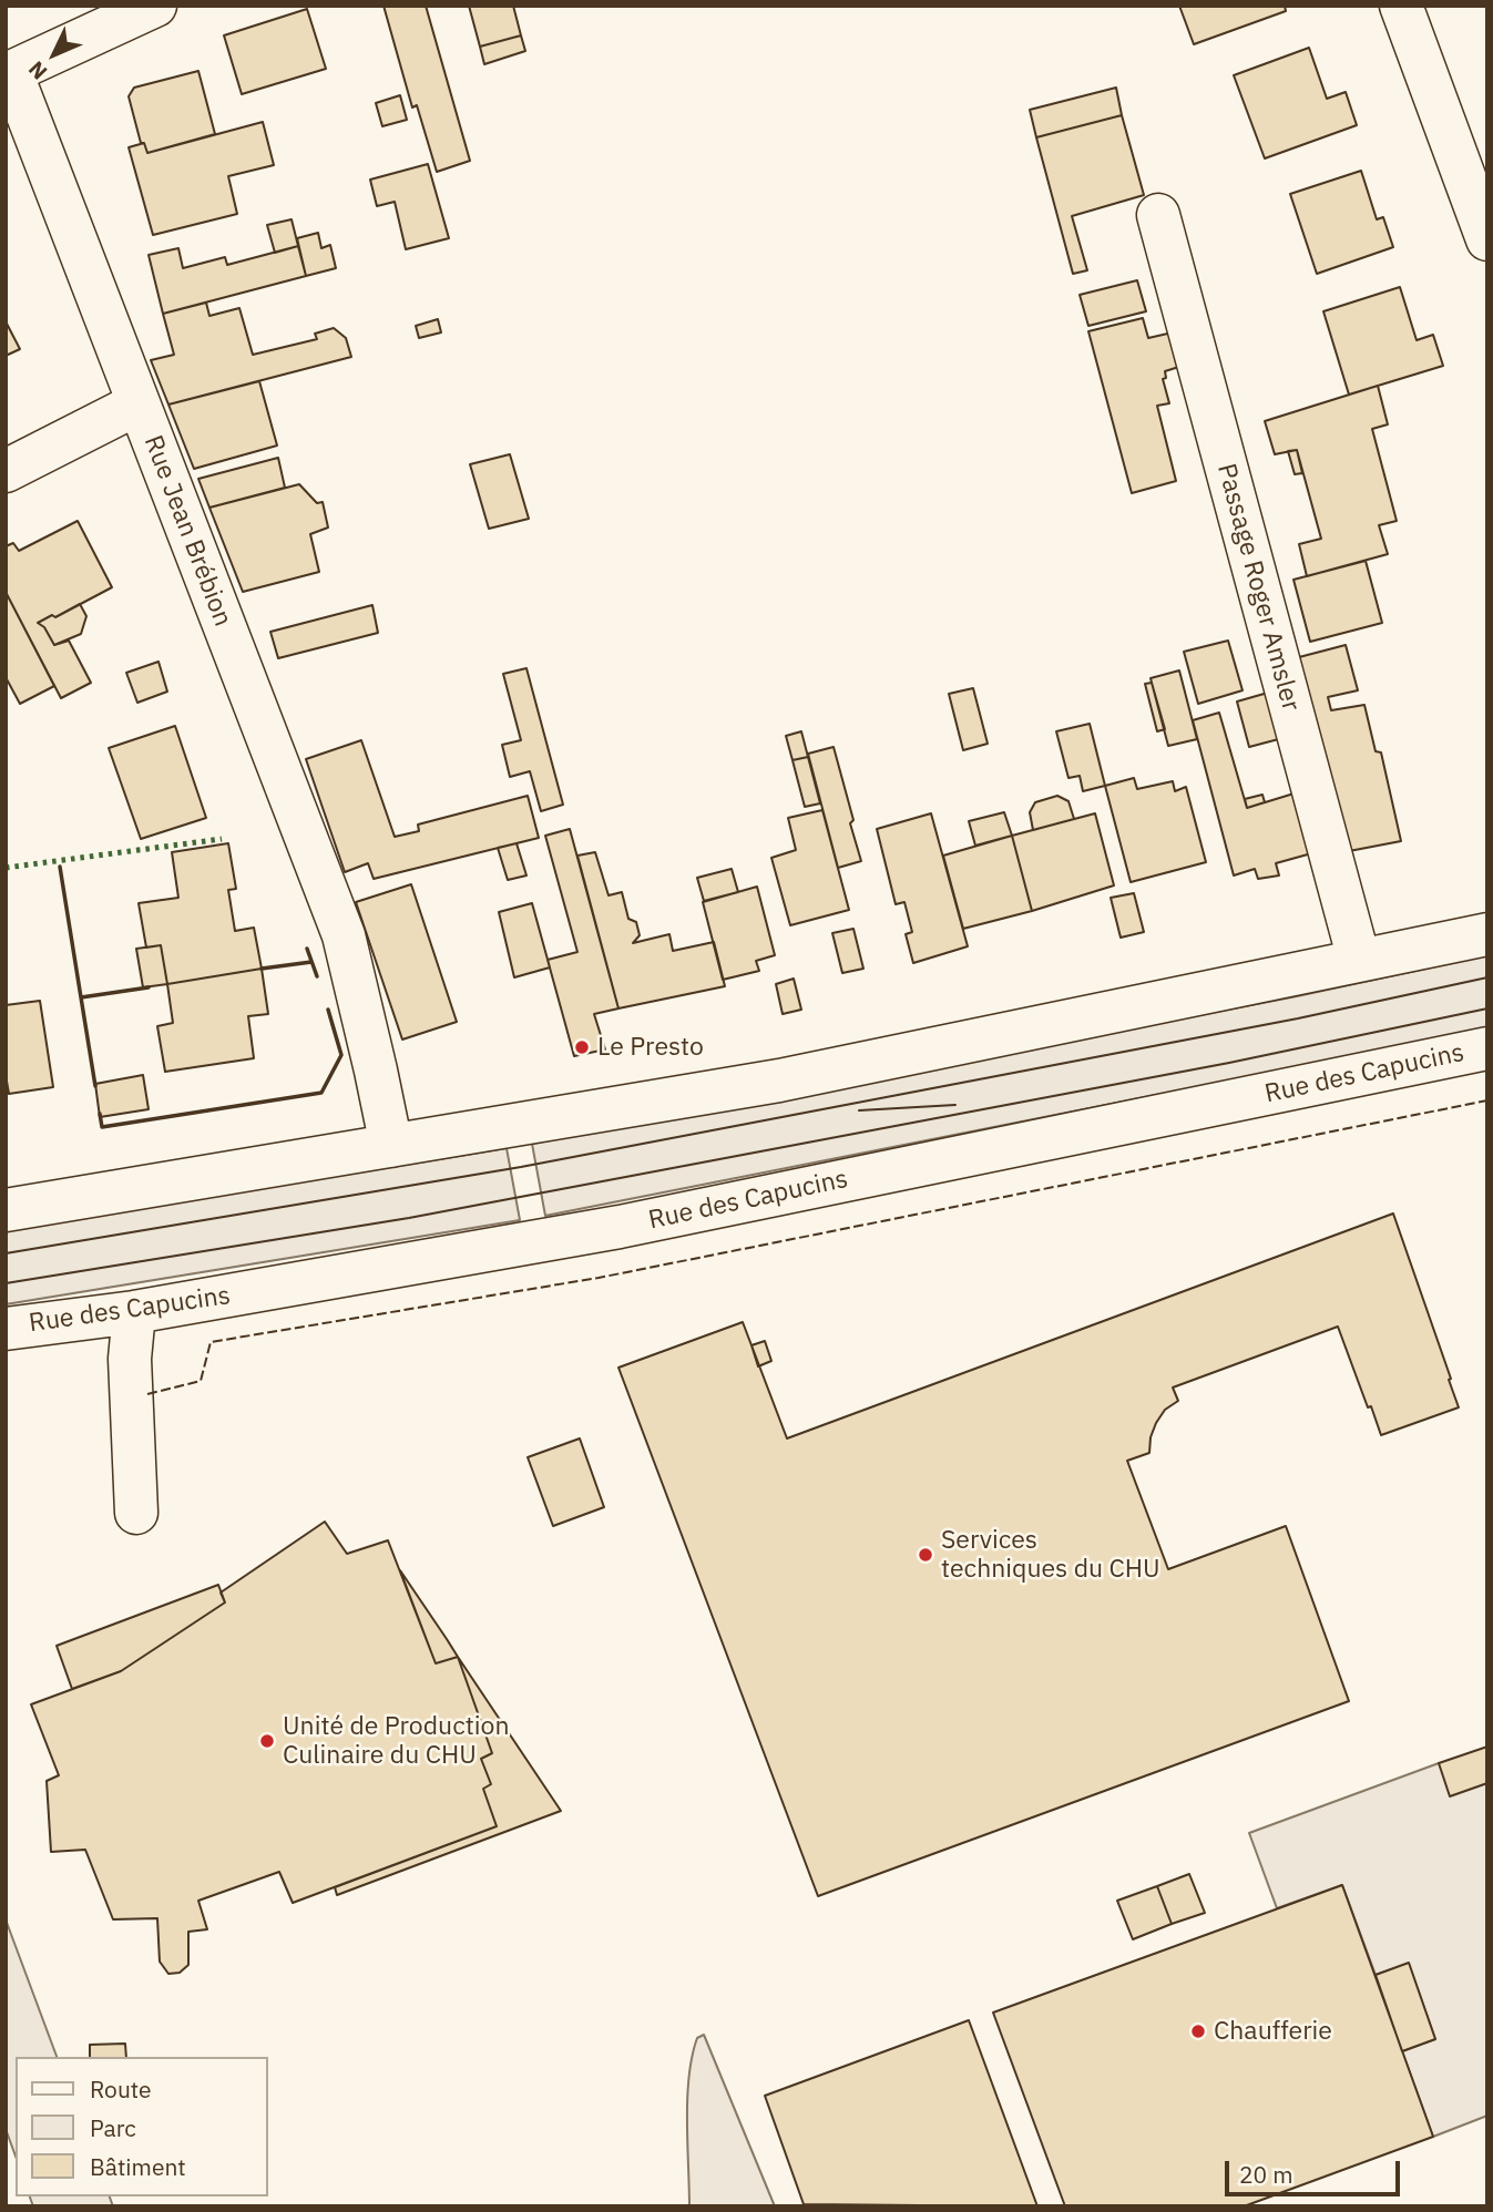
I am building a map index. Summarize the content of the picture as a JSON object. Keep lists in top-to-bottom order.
{
  "streets": {
    "street": ["Rue Jean Brébion", "Passage Roger Amsler", "Rue des Capucins"]
  },
  "places": [
    "Le Presto",
    "Services techniques du CHU",
    "Unité de Production Culinaire du CHU",
    "Chaufferie"
  ],
  "legend": ["Route", "Parc", "Bâtiment"],
  "scale_bar": "20 m",
  "north": "bottom left"
}
